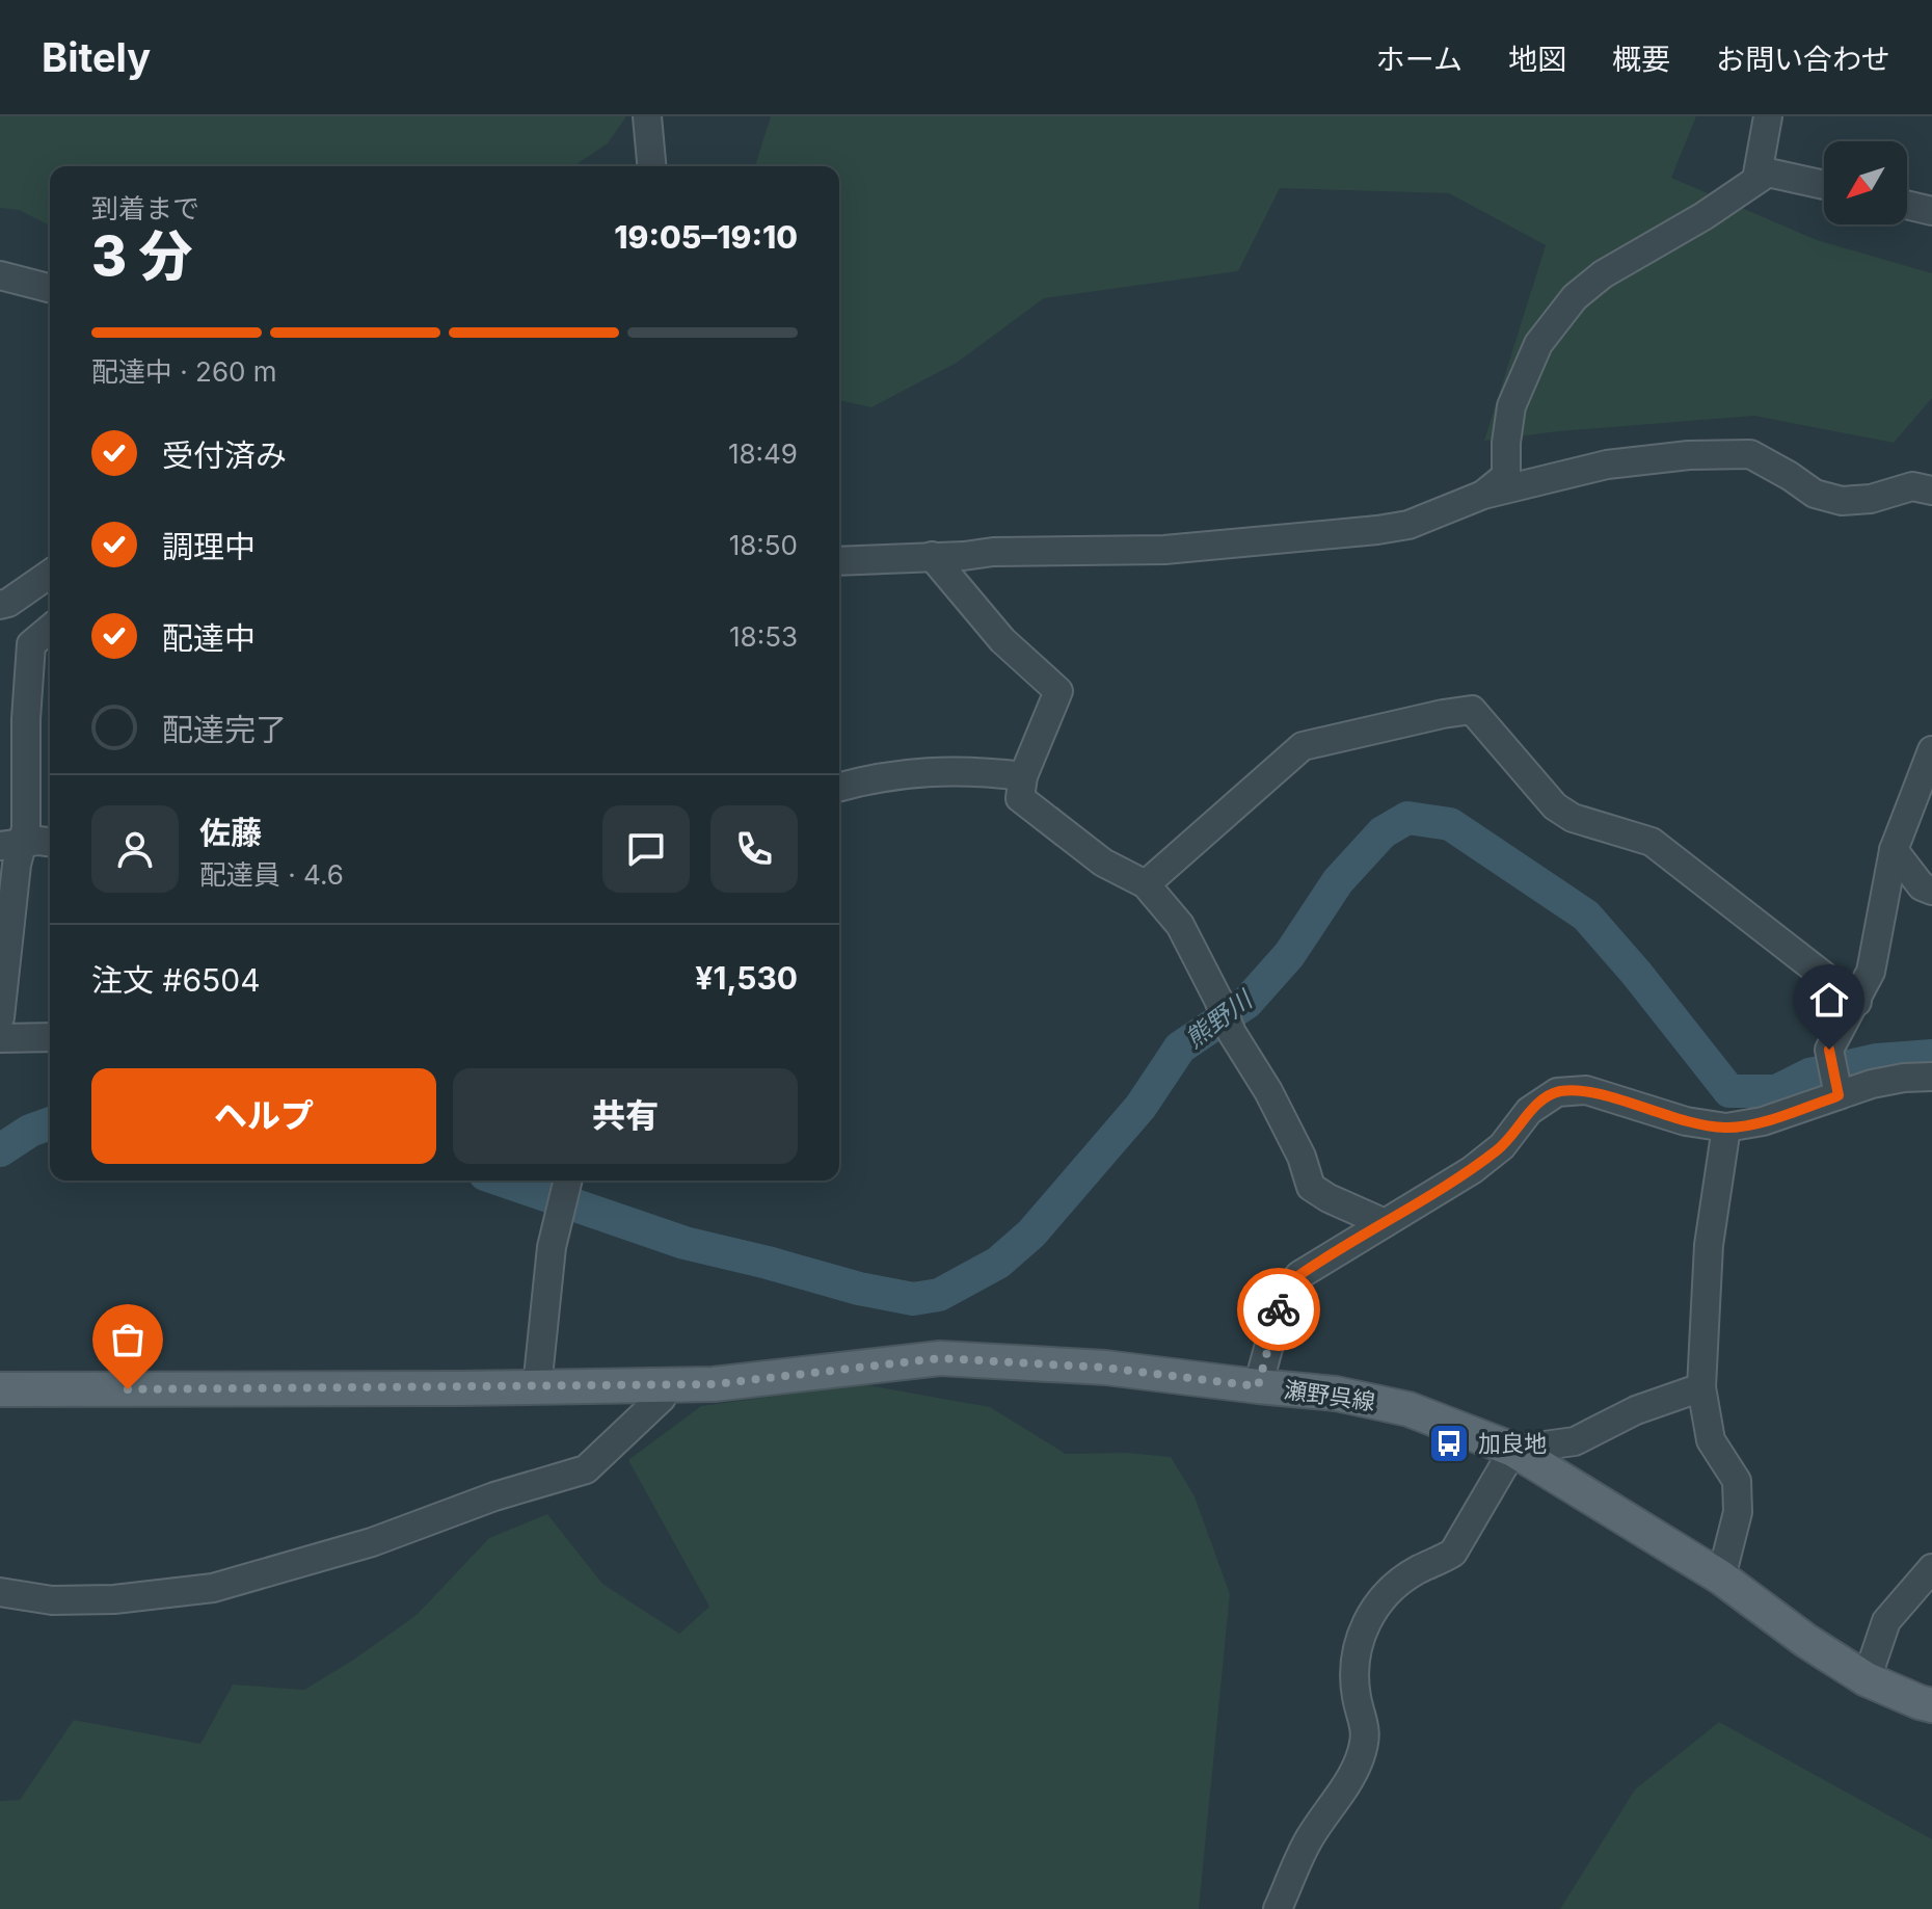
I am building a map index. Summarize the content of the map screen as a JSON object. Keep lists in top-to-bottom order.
{
  "streets": {
    "main road": ["瀬野呉線"]
  },
  "water": ["熊野川"],
  "places": {
    "bus stop": ["加良地"]
  },
  "north": "bottom left",
  "page": {
    "header": "Bitely",
    "nav": [
      "ホーム",
      "地図",
      "概要",
      "お問い合わせ"
    ],
    "heading": ["3 分", "到着まで", "19:05–19:10"],
    "panel": [
      "佐藤",
      "配達員 · 4.6",
      "注文 #6504",
      "¥1,530"
    ],
    "bar": "配達中 · 260 m",
    "list": [
      ["受付済み", "18:49"],
      ["調理中", "18:50"],
      ["配達中", "18:53"],
      "配達完了"
    ],
    "buttons": ["ヘルプ", "共有"]
  }
}
